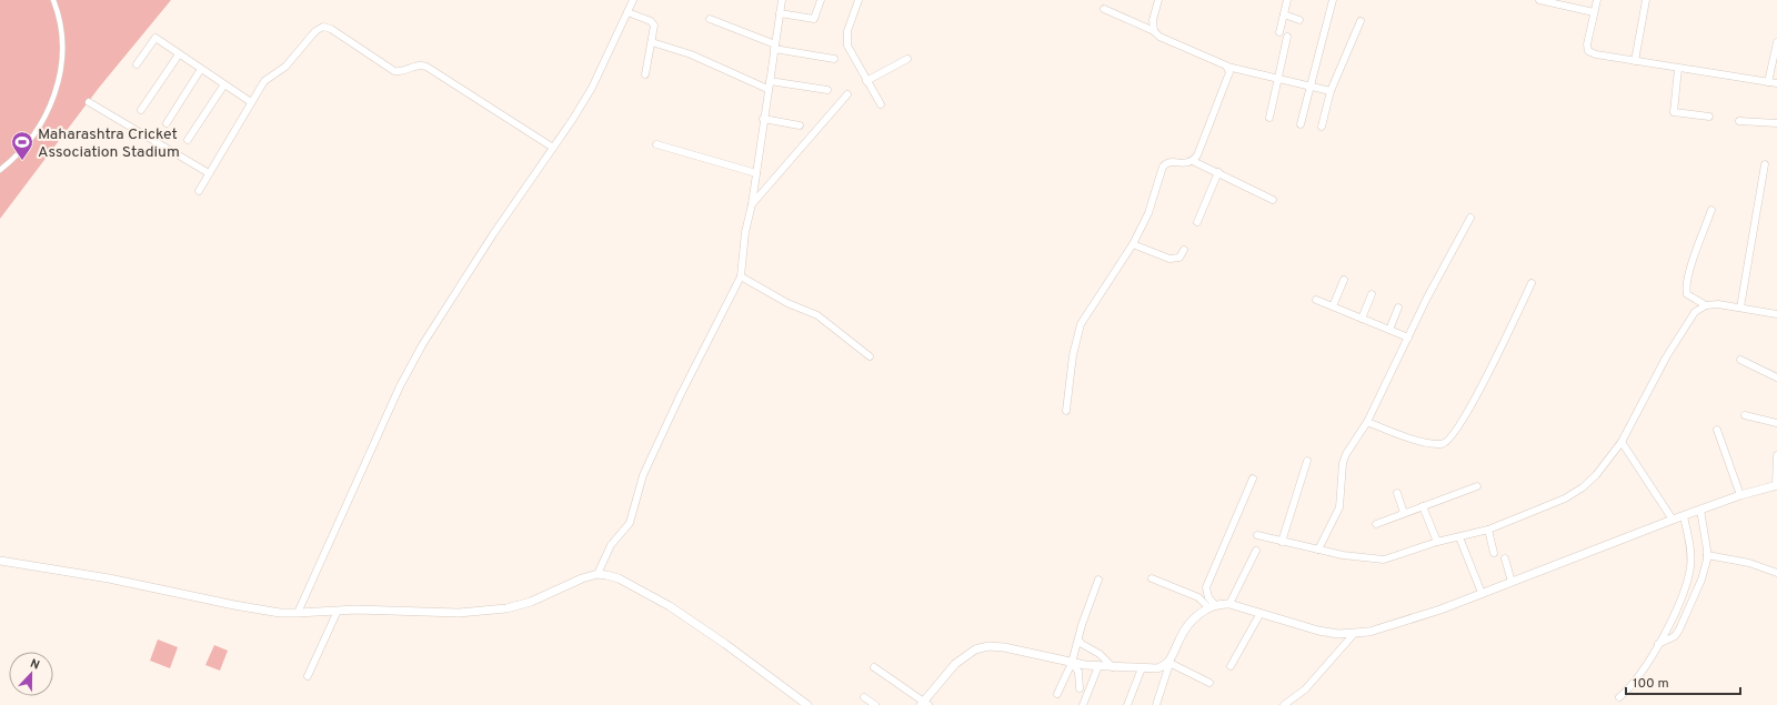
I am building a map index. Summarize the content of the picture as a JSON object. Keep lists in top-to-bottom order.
{
  "places": {
    "sports": ["Maharashtra Cricket Association Stadium"]
  },
  "scale_bar": "100 m",
  "north": "top"
}
